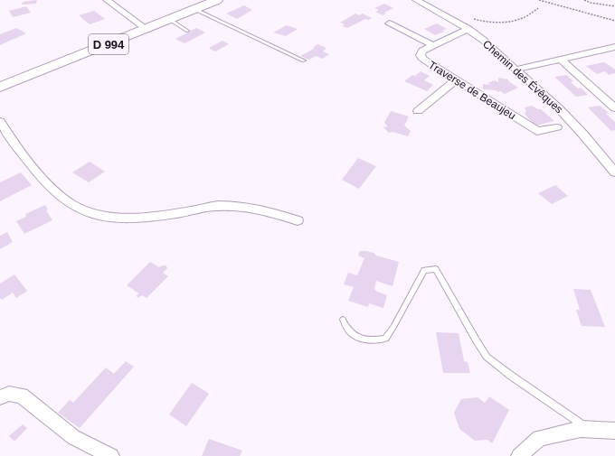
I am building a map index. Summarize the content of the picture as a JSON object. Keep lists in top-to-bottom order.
{
  "streets": {
    "main road": ["D 994"],
    "street": ["Chemin des Évêques", "Traverse de Beaujeu"]
  },
  "crossings": [
    ["Chemin des Évêques", "Traverse de Beaujeu"]
  ]
}
